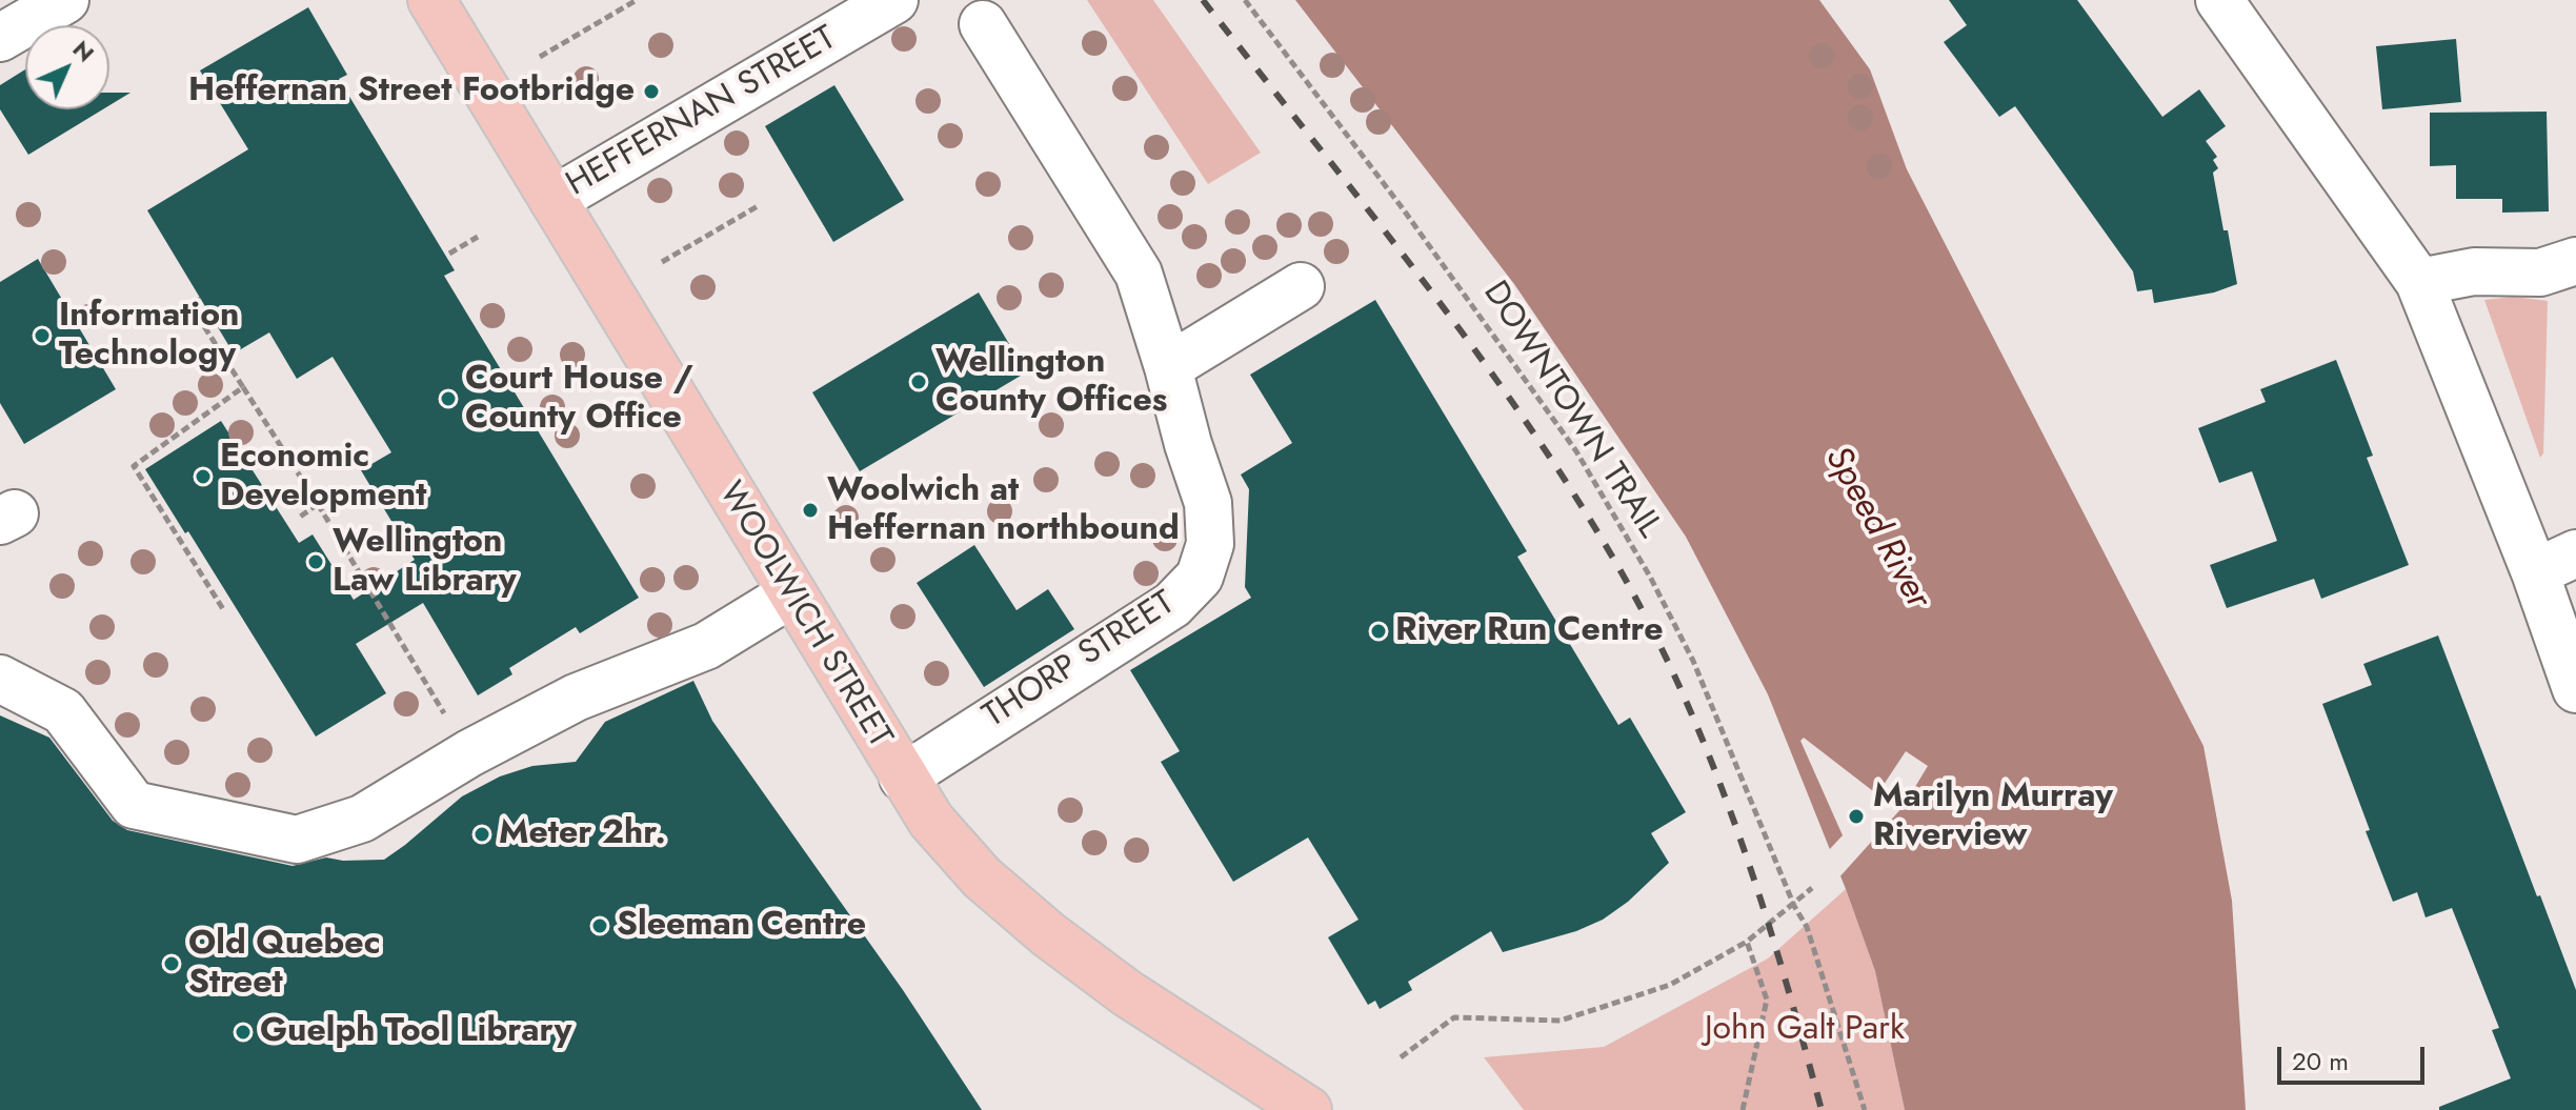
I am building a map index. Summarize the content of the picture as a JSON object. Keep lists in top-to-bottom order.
{
  "streets": {
    "main road": ["WOOLWICH STREET"],
    "street": ["HEFFERNAN STREET", "THORP STREET"],
    "path": ["DOWNTOWN TRAIL"]
  },
  "crossings": [
    ["HEFFERNAN STREET", "WOOLWICH STREET"],
    ["WOOLWICH STREET", "THORP STREET"]
  ],
  "water": ["Speed River"],
  "parks": ["John Galt Park"],
  "places": [
    "Heffernan Street Footbridge",
    "Information Technology",
    "Wellington County Offices",
    "Court House / County Office",
    "Economic Development",
    "Woolwich at Heffernan northbound",
    "Wellington Law Library",
    "River Run Centre",
    "Marilyn Murray Riverview",
    "Meter 2hr.",
    "Sleeman Centre",
    "Old Quebec Street",
    "Guelph Tool Library"
  ],
  "scale_bar": "20 m",
  "north": "top right"
}
